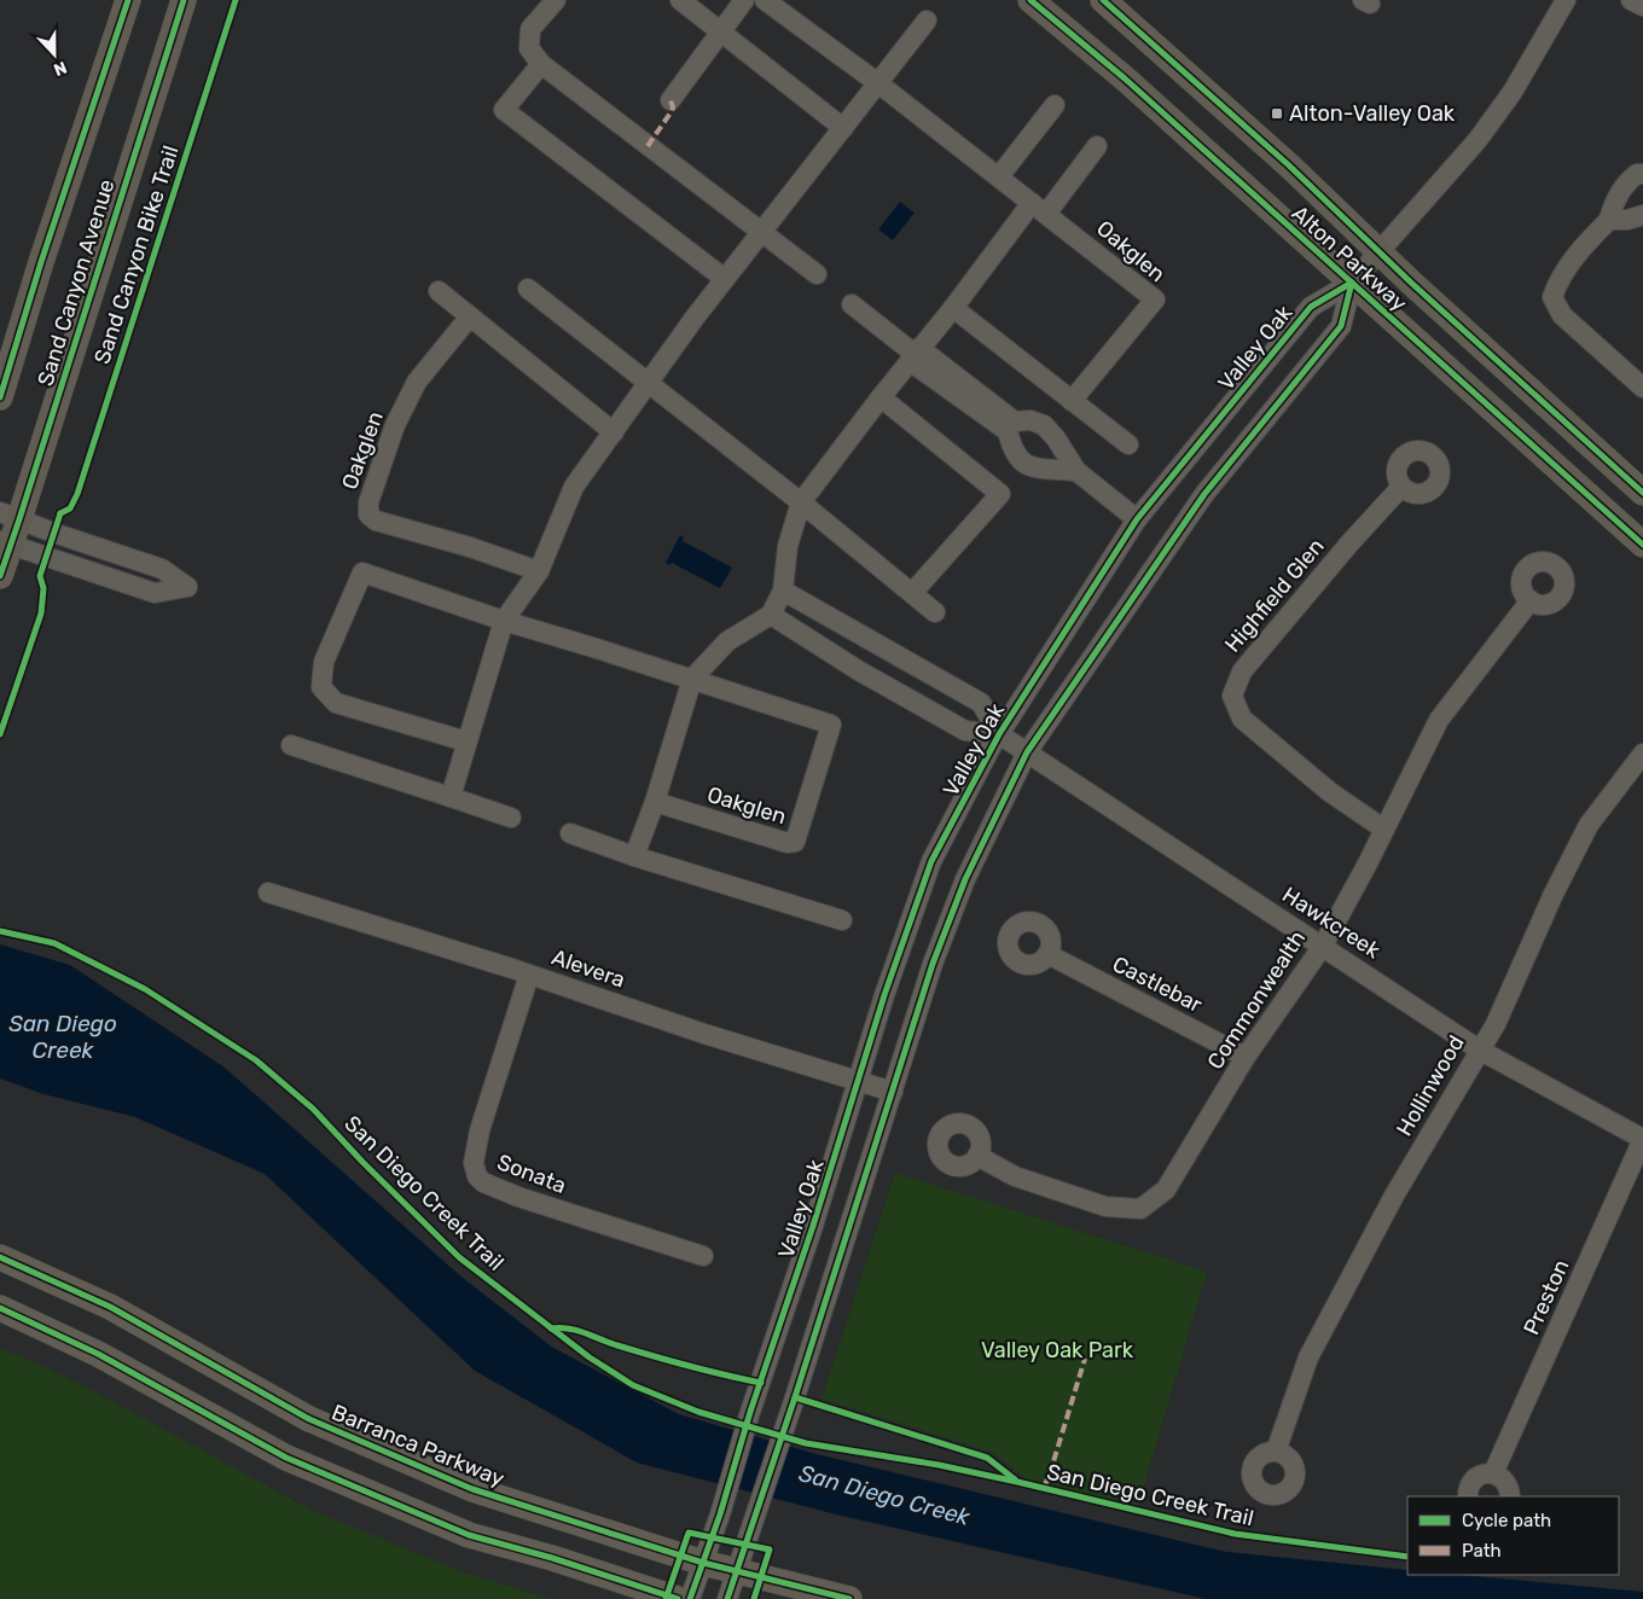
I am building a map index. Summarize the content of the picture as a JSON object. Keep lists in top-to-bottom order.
{
  "streets": {
    "main road": ["Alton Parkway", "Sand Canyon Avenue", "Barranca Parkway"],
    "street": [
      "Oakglen",
      "Valley Oak",
      "Highfield Glen",
      "Hawkcreek",
      "Alevera",
      "Castlebar",
      "Commonwealth",
      "Hollinwood",
      "Sonata",
      "Preston"
    ],
    "cycle path": ["Sand Canyon Bike Trail", "San Diego Creek Trail"]
  },
  "crossings": [
    ["Alton Parkway", "Valley Oak"],
    ["Valley Oak", "Hawkcreek"],
    ["Valley Oak", "Alevera"],
    ["Valley Oak", "Barranca Parkway"],
    ["Highfield Glen", "Commonwealth"],
    ["Hawkcreek", "Commonwealth"],
    ["Hawkcreek", "Hollinwood"],
    ["Hawkcreek", "Preston"],
    ["Alevera", "Sonata"],
    ["Castlebar", "Commonwealth"]
  ],
  "water": ["San Diego Creek"],
  "parks": ["Valley Oak Park"],
  "places": {
    "transit": ["Alton-Valley Oak"]
  },
  "legend": ["Cycle path", "Path"],
  "north": "bottom"
}
